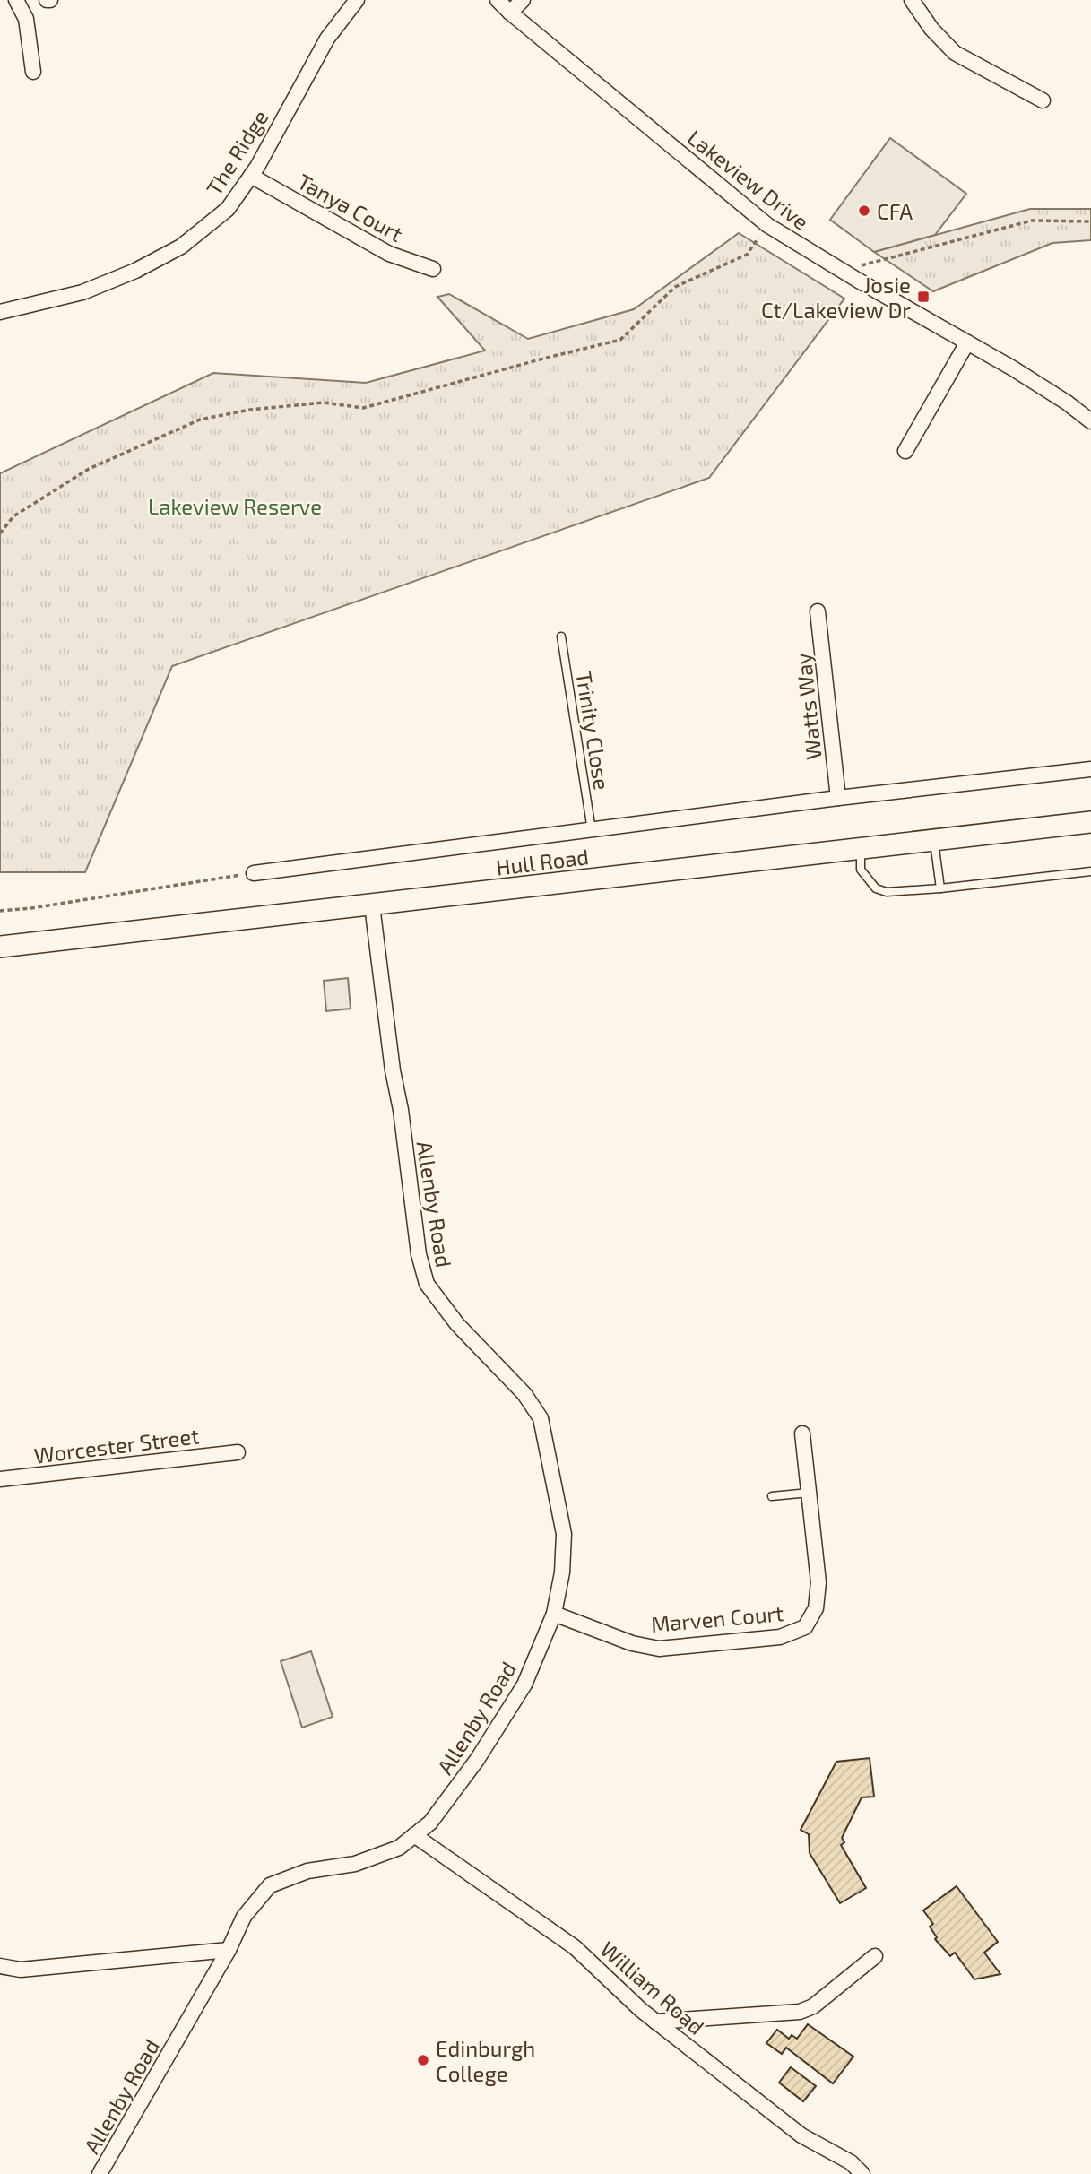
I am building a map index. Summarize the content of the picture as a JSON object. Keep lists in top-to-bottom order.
{
  "streets": {
    "main road": ["Hull Road"],
    "street": [
      "The Ridge",
      "Lakeview Drive",
      "Tanya Court",
      "Watts Way",
      "Allenby Road",
      "Worcester Street",
      "Marven Court",
      "William Road"
    ],
    "lane": ["Trinity Close"]
  },
  "crossings": [
    ["The Ridge", "Tanya Court"],
    ["Watts Way", "Hull Road"],
    ["Trinity Close", "Hull Road"],
    ["Hull Road", "Allenby Road"],
    ["Allenby Road", "Marven Court"],
    ["Allenby Road", "William Road"]
  ],
  "parks": ["Lakeview Reserve"],
  "places": {
    "other": ["CFA", "Edinburgh College"],
    "transit": ["Josie Ct/Lakeview Dr"]
  }
}
